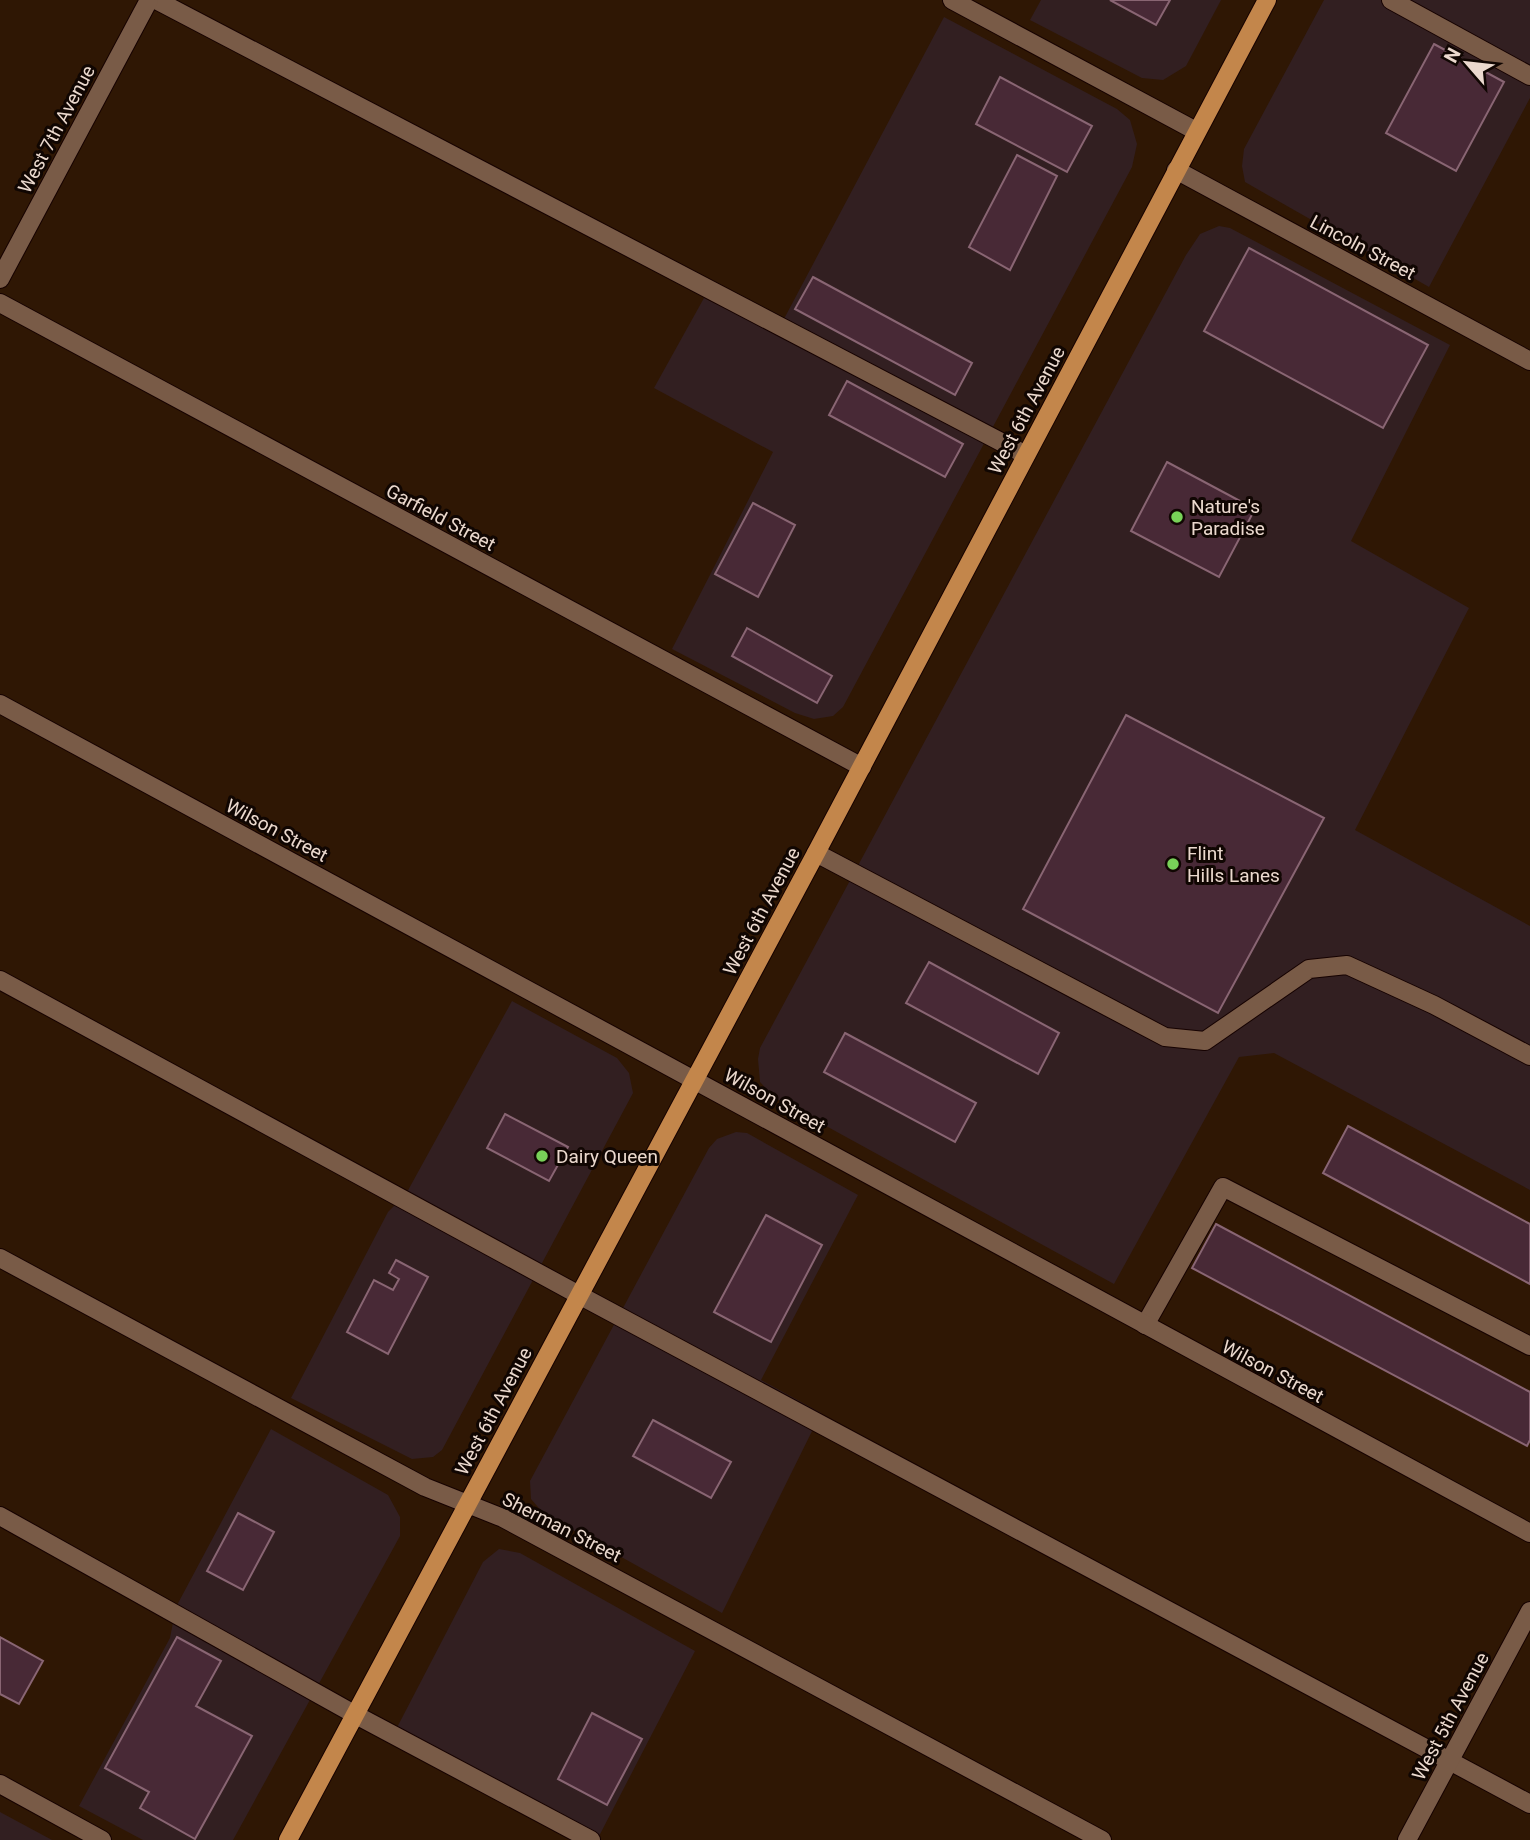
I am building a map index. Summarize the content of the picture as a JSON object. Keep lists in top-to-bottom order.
{
  "streets": {
    "main road": ["West 6th Avenue"],
    "street": [
      "West 7th Avenue",
      "Lincoln Street",
      "Garfield Street",
      "Wilson Street",
      "Sherman Street",
      "West 5th Avenue"
    ]
  },
  "crossings": [
    ["Lincoln Street", "West 6th Avenue"],
    ["West 6th Avenue", "Garfield Street"],
    ["West 6th Avenue", "Wilson Street"],
    ["West 6th Avenue", "Sherman Street"]
  ],
  "places": ["Nature's Paradise", "Flint Hills Lanes", "Dairy Queen"],
  "north": "top left"
}
